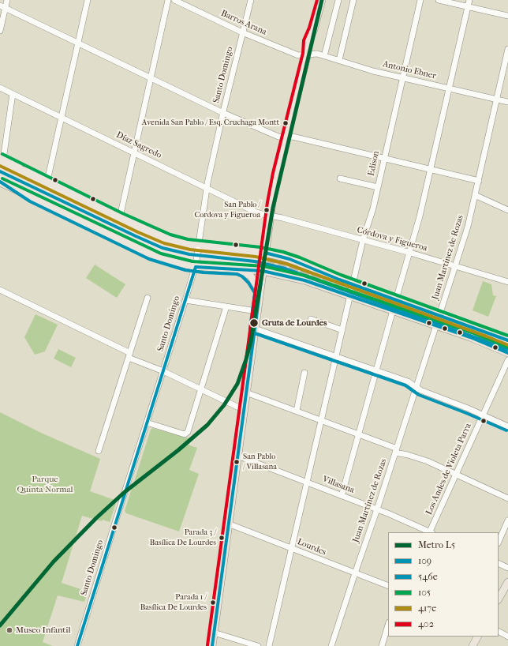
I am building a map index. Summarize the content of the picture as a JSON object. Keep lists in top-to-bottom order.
{
  "streets": {
    "street": [
      "Barros Arana",
      "Antonio Ebner",
      "Santo Domingo",
      "Díaz Sagredo",
      "Edison",
      "Córdova y Figueroa",
      "Juan Martínez de Rozas",
      "Los Andes de Violeta Parra",
      "Villasana",
      "Lourdes"
    ]
  },
  "crossings": [
    ["Barros Arana", "Antonio Ebner"],
    ["Barros Arana", "Santo Domingo"],
    ["Antonio Ebner", "Edison"],
    ["Antonio Ebner", "Juan Martínez de Rozas"],
    ["Santo Domingo", "Díaz Sagredo"],
    ["Díaz Sagredo", "Córdova y Figueroa"],
    ["Edison", "Córdova y Figueroa"],
    ["Edison", "Villasana"],
    ["Edison", "Lourdes"],
    ["Córdova y Figueroa", "Juan Martínez de Rozas"],
    ["Juan Martínez de Rozas", "Villasana"],
    ["Juan Martínez de Rozas", "Lourdes"],
    ["Los Andes de Violeta Parra", "Villasana"]
  ],
  "parks": ["Parque Quinta Normal"],
  "places": [
    "Avenida San Pablo / Esq. Cruchaga Montt",
    "San Pablo / Cordova y Figueroa",
    "Gruta de Lourdes",
    "San Pablo / Villasana",
    "Parada 3 / Basílica De Lourdes",
    "Parada 1 / Basílica De Lourdes",
    "Museo Infantil"
  ],
  "lines": [
    "metro line L5",
    "transit line 402",
    "transit line 105",
    "transit line 417e",
    "transit line 546e",
    "transit line 109"
  ],
  "legend": [
    "Metro L5",
    "109",
    "546e",
    "105",
    "417e",
    "402"
  ]
}
